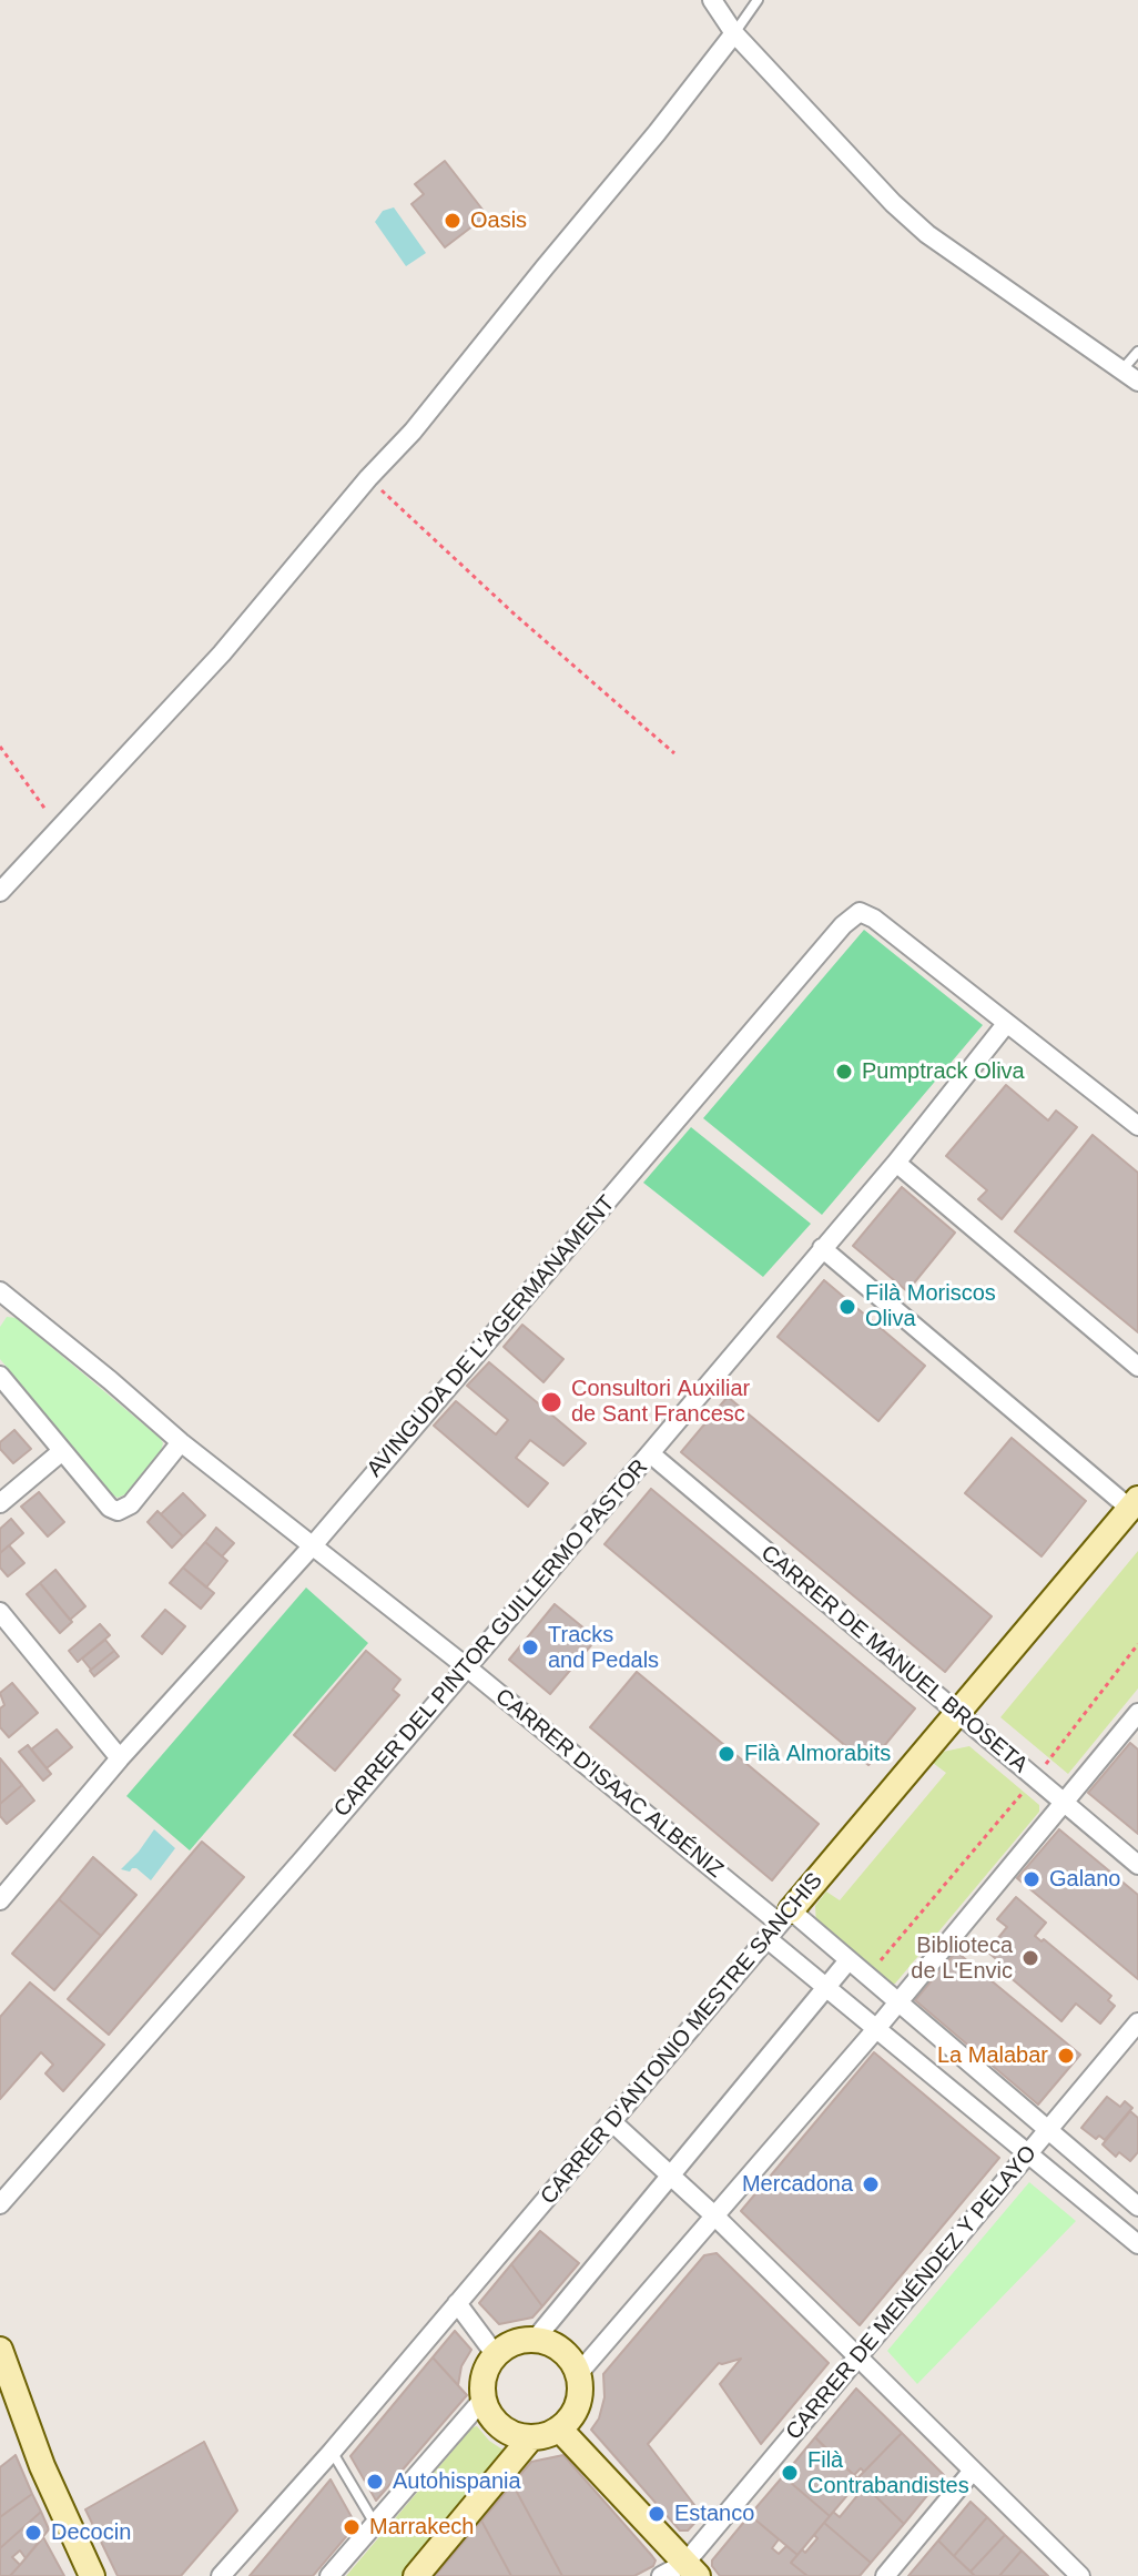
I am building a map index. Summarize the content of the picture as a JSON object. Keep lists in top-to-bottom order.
{
  "streets": {
    "street": [
      "AVINGUDA DE L'AGERMANAMENT",
      "CARRER DEL PINTOR GUILLERMO PASTOR",
      "CARRER DE MANUEL BROSETA",
      "CARRER D'ISAAC ALBÉNIZ",
      "CARRER D'ANTONIO MESTRE SANCHIS",
      "CARRER DE MENÉNDEZ Y PELAYO"
    ]
  },
  "crossings": [
    ["AVINGUDA DE L'AGERMANAMENT", "CARRER DEL PINTOR GUILLERMO PASTOR"],
    ["AVINGUDA DE L'AGERMANAMENT", "CARRER D'ISAAC ALBÉNIZ"],
    ["CARRER DEL PINTOR GUILLERMO PASTOR", "CARRER DE MANUEL BROSETA"],
    ["CARRER DEL PINTOR GUILLERMO PASTOR", "CARRER D'ISAAC ALBÉNIZ"],
    ["CARRER DE MANUEL BROSETA", "CARRER D'ANTONIO MESTRE SANCHIS"],
    ["CARRER D'ISAAC ALBÉNIZ", "CARRER D'ANTONIO MESTRE SANCHIS"],
    ["CARRER D'ISAAC ALBÉNIZ", "CARRER DE MENÉNDEZ Y PELAYO"]
  ],
  "places": [
    "Oasis",
    "Pumptrack Oliva",
    "Filà Moriscos Oliva",
    "Consultori Auxiliar de Sant Francesc",
    "Tracks and Pedals",
    "Filà Almorabits",
    "Galano",
    "Biblioteca de L'Envic",
    "La Malabar",
    "Mercadona",
    "Filà Contrabandistes",
    "Autohispania",
    "Estanco",
    "Marrakech",
    "Decocin"
  ]
}
